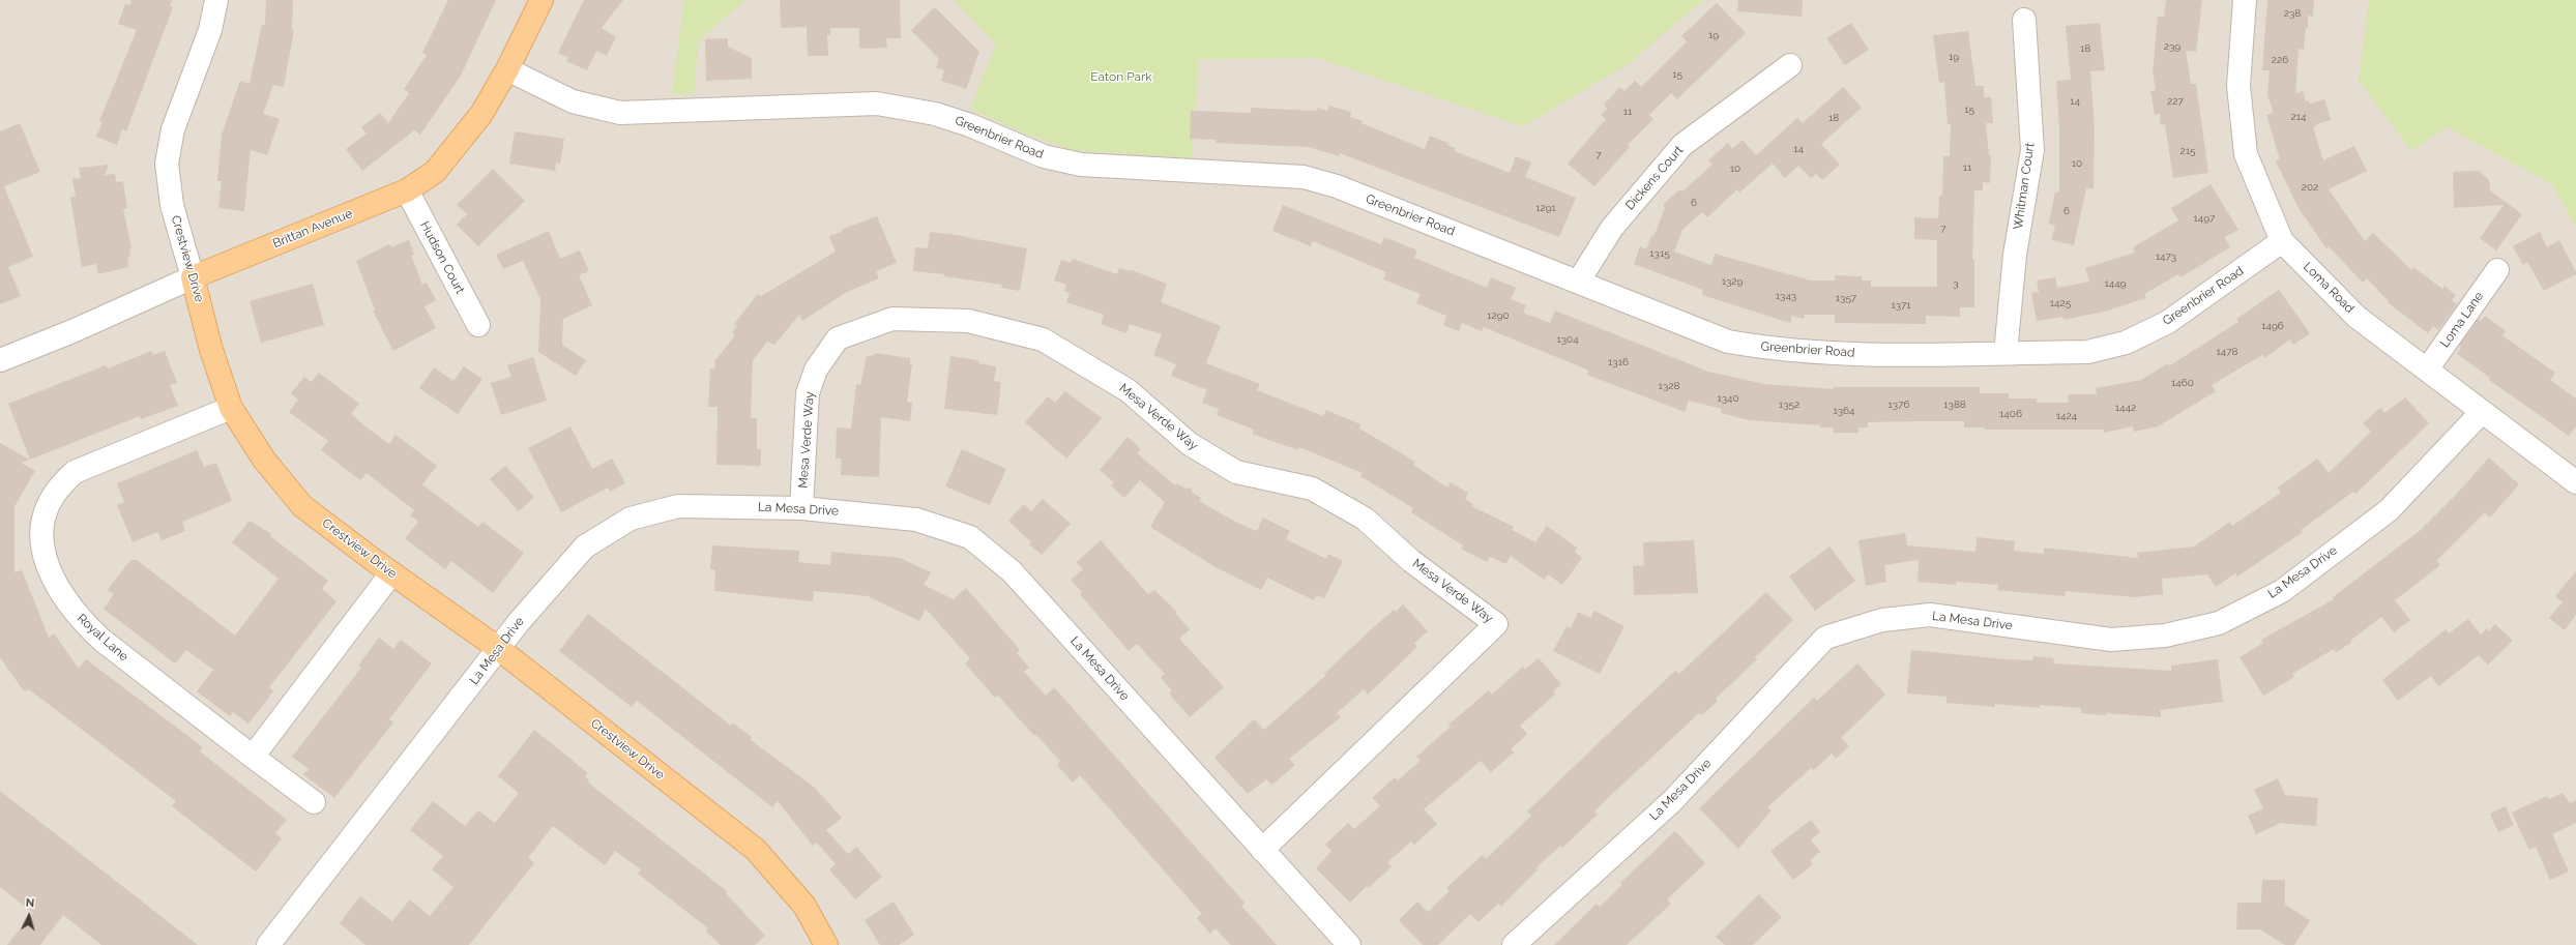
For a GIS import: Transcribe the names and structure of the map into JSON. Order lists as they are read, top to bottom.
{
  "streets": {
    "main road": ["Brittan Avenue", "Crestview Drive"],
    "street": [
      "Greenbrier Road",
      "Dickens Court",
      "Whitman Court",
      "Hudson Court",
      "Loma Road",
      "Loma Lane",
      "Mesa Verde Way",
      "La Mesa Drive",
      "Royal Lane"
    ]
  },
  "crossings": [
    ["Greenbrier Road", "Dickens Court"],
    ["Greenbrier Road", "Whitman Court"],
    ["Greenbrier Road", "Brittan Avenue"],
    ["Greenbrier Road", "Loma Road"],
    ["Brittan Avenue", "Hudson Court"],
    ["Brittan Avenue", "Crestview Drive"],
    ["Crestview Drive", "La Mesa Drive"],
    ["Crestview Drive", "Royal Lane"],
    ["Loma Road", "Loma Lane"],
    ["Loma Road", "La Mesa Drive"],
    ["Mesa Verde Way", "La Mesa Drive"]
  ],
  "parks": ["Eaton Park"],
  "house_numbers": [
    "238",
    "19",
    "239",
    "18",
    "19",
    "226",
    "15",
    "14",
    "227",
    "15",
    "11",
    "214",
    "18",
    "14",
    "215",
    "7",
    "10",
    "11",
    "10",
    "202",
    "6",
    "1291",
    "6",
    "1497",
    "7",
    "1315",
    "1473",
    "1329",
    "3",
    "1449",
    "1343",
    "1357",
    "1425",
    "1371",
    "1290",
    "1496",
    "1304",
    "1478",
    "1316",
    "1460",
    "1328",
    "1340",
    "1352",
    "1376",
    "1388",
    "1442",
    "1364",
    "1406",
    "1424"
  ],
  "north": "top"
}
